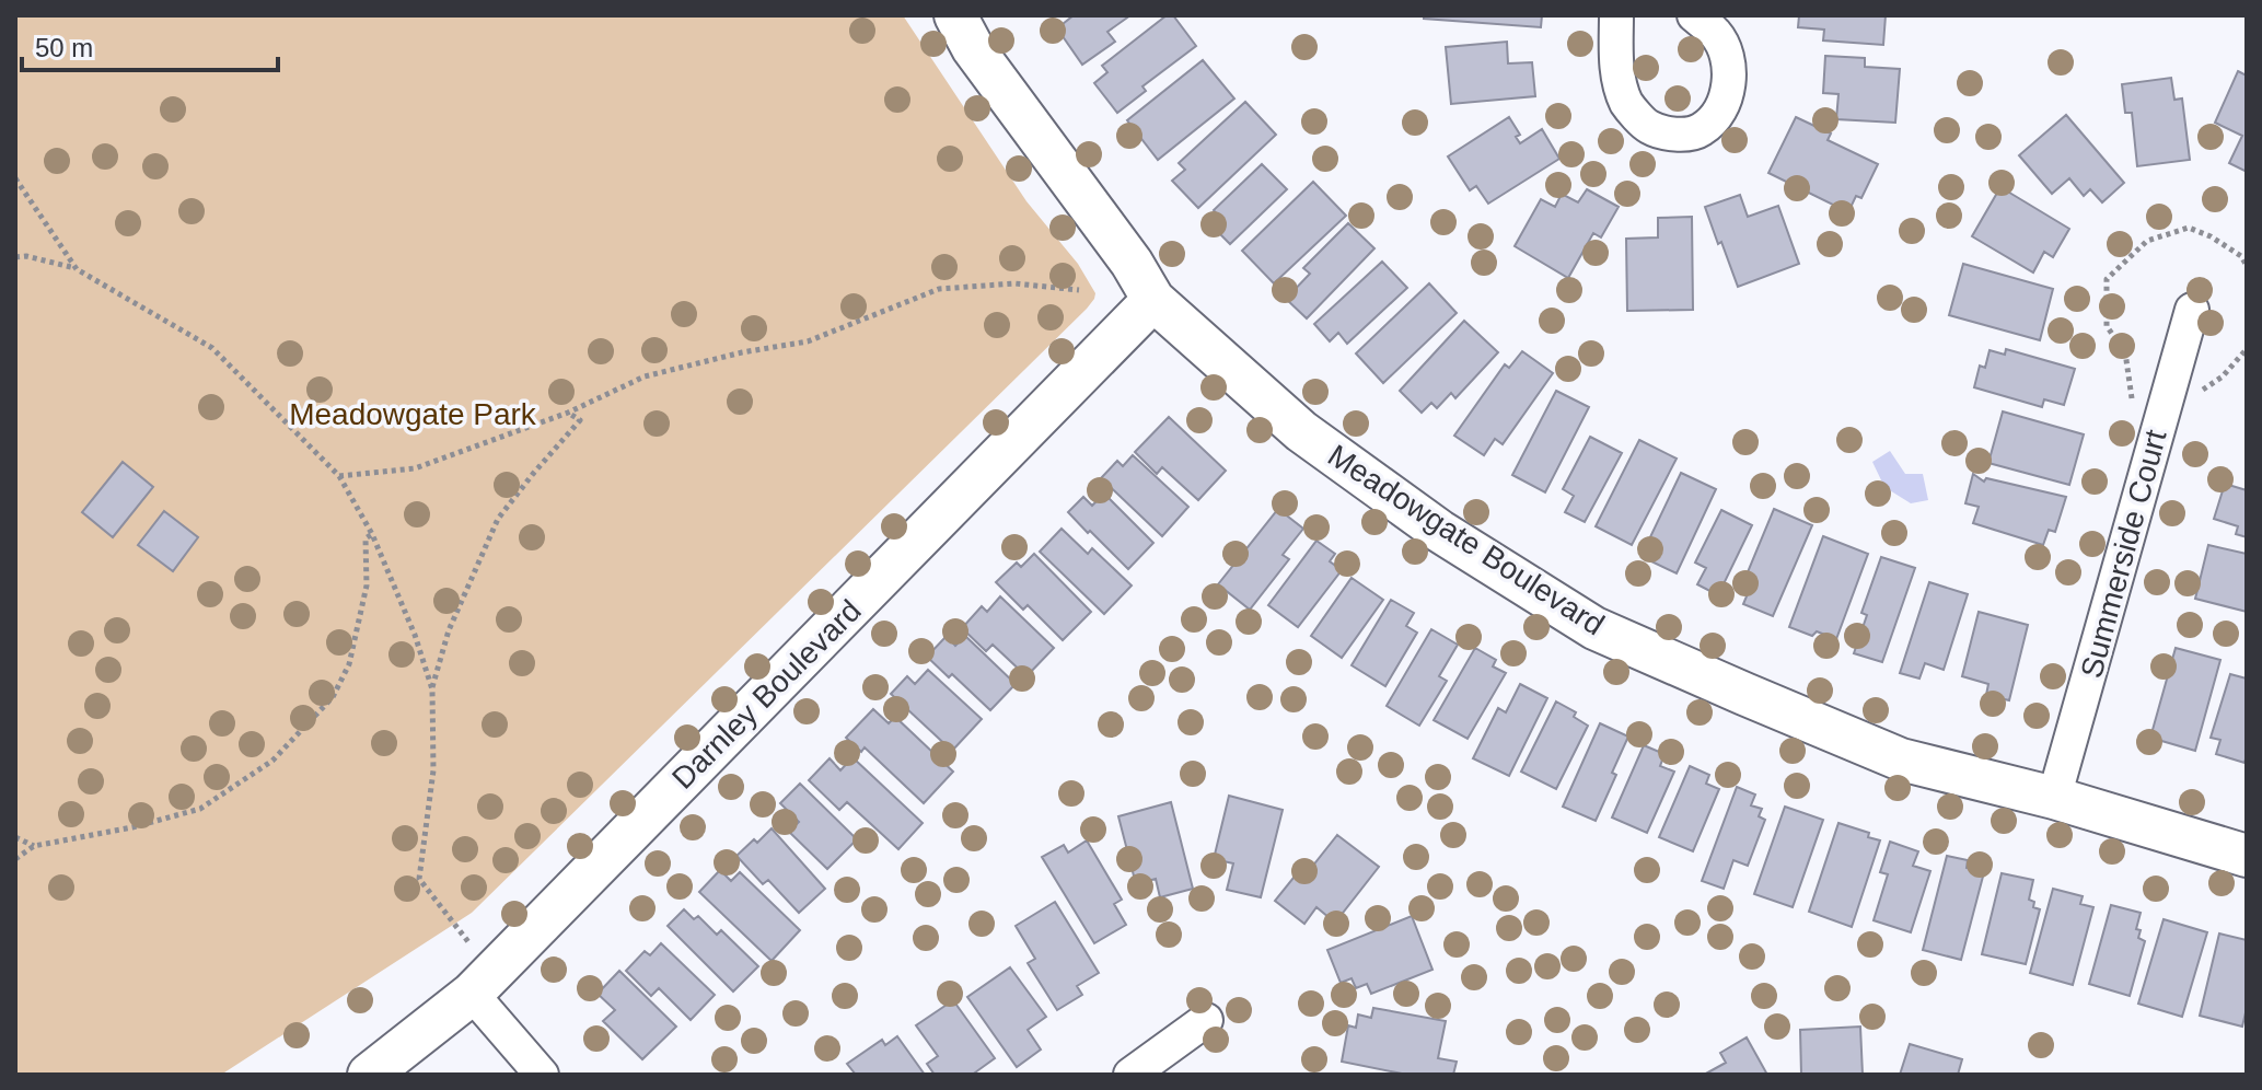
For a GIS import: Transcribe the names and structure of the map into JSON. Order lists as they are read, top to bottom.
{
  "streets": {
    "street": ["Meadowgate Boulevard", "Summerside Court", "Darnley Boulevard"]
  },
  "crossings": [
    ["Meadowgate Boulevard", "Summerside Court"],
    ["Meadowgate Boulevard", "Darnley Boulevard"]
  ],
  "parks": ["Meadowgate Park"],
  "scale_bar": "50 m"
}
